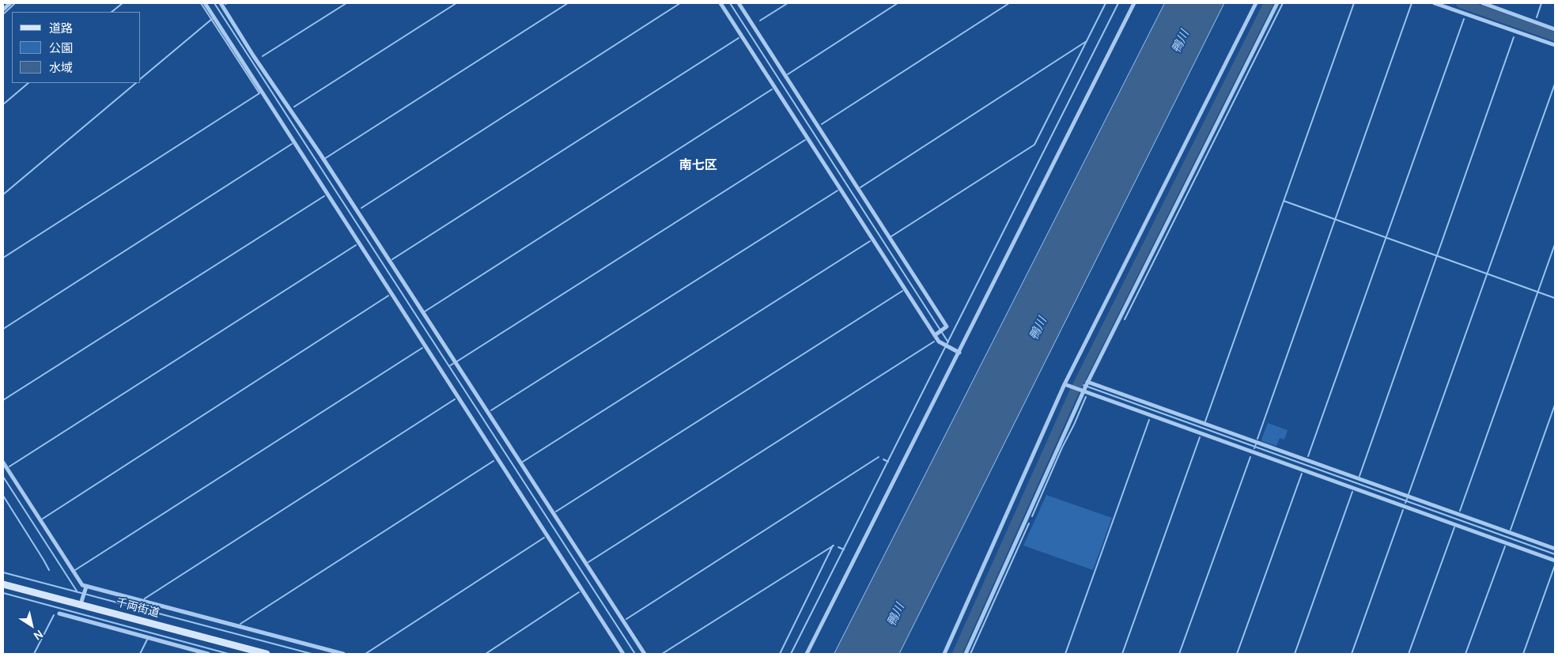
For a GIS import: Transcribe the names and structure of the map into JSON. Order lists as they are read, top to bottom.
{
  "streets": {
    "street": ["千両街道"]
  },
  "districts": ["南七区"],
  "water": ["鴨川"],
  "legend": ["道路", "公園", "水域"],
  "north": "bottom right"
}
